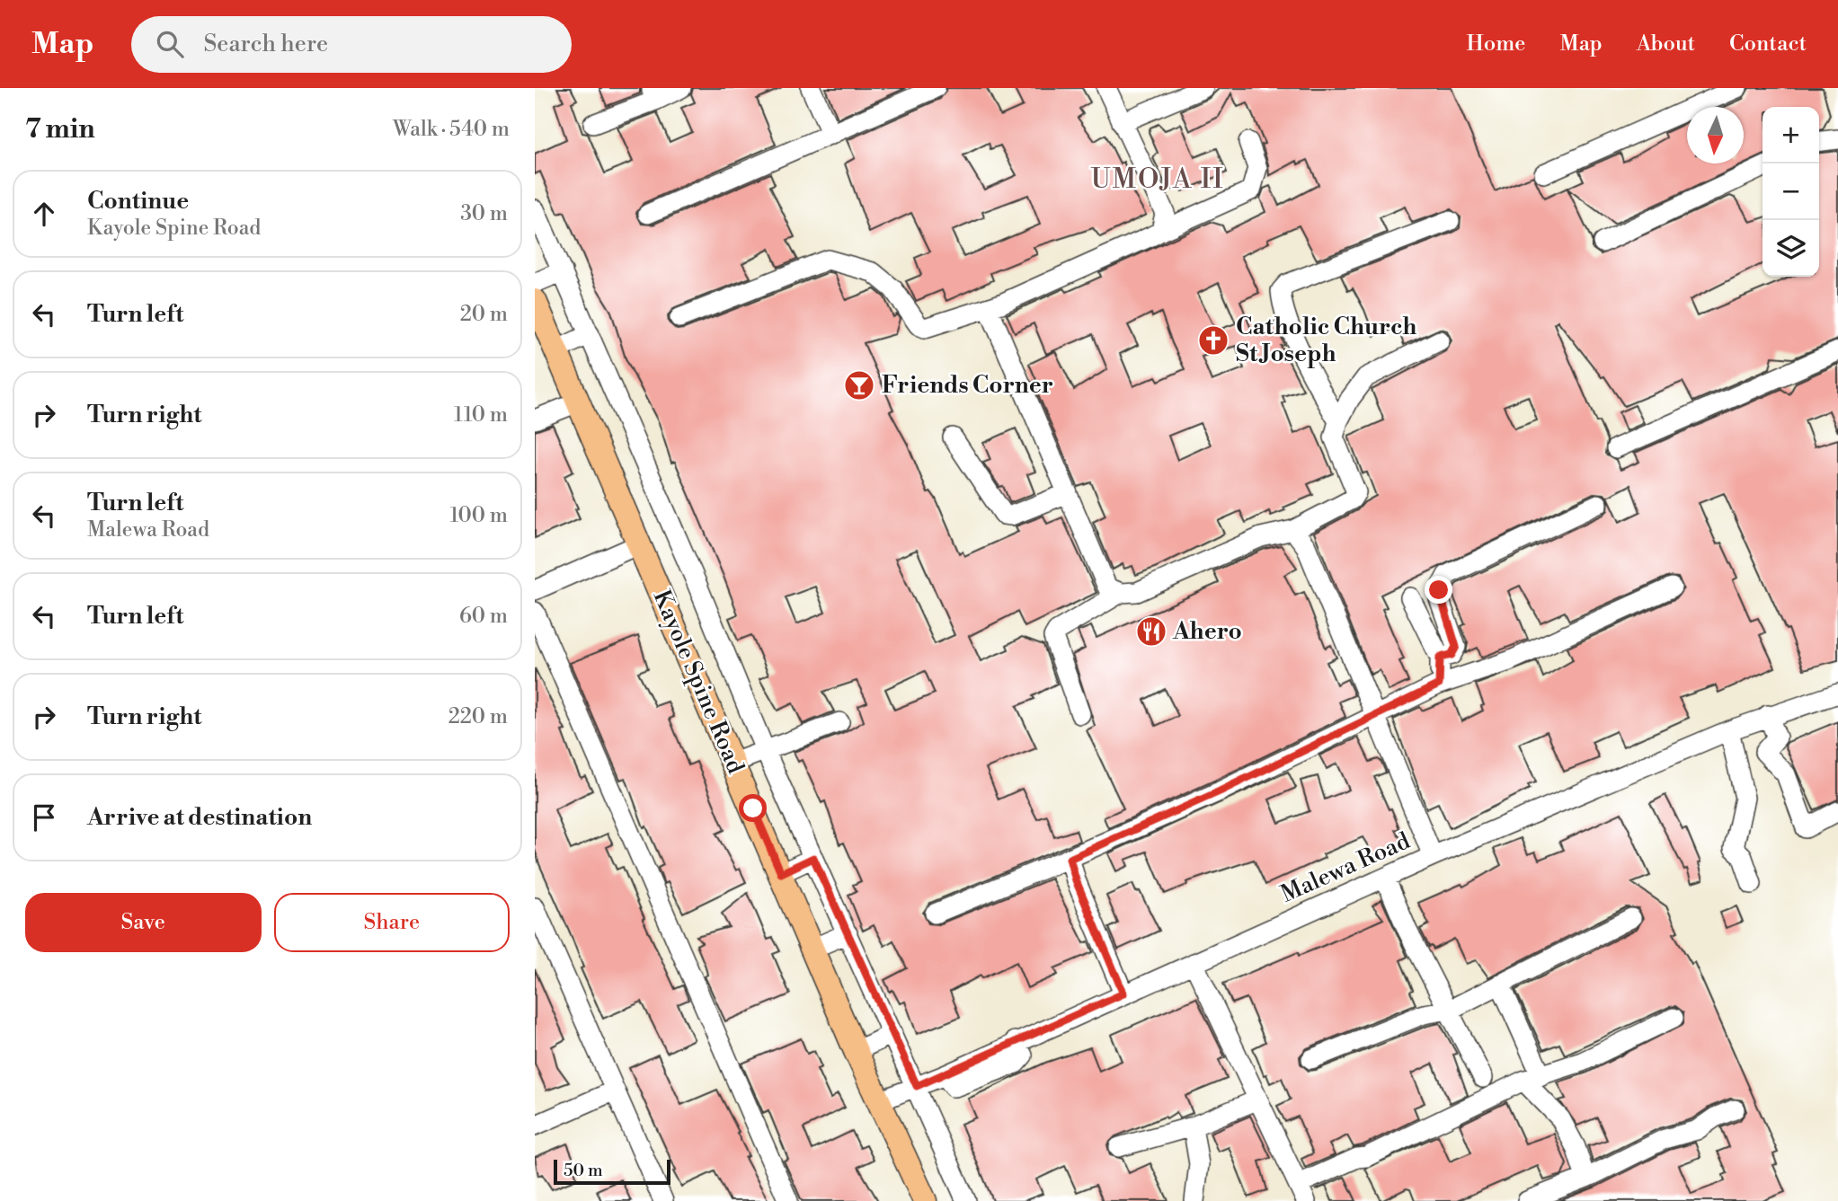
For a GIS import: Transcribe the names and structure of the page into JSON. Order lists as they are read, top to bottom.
{
  "streets": {
    "main road": ["Kayole Spine Road"],
    "street": ["Malewa Road"]
  },
  "crossings": [
    ["Kayole Spine Road", "Malewa Road"]
  ],
  "districts": ["UMOJA II"],
  "places": {
    "church": ["Catholic Church St Joseph"],
    "bar": ["Friends Corner"],
    "restaurant": ["Ahero"]
  },
  "scale_bar": "50 m",
  "north": "bottom",
  "page": {
    "header": "Map",
    "search": "Search here",
    "nav": [
      "Home",
      "Map",
      "About",
      "Contact"
    ],
    "heading": ["7 min", "Walk · 540 m"],
    "map_buttons": ["+", "−"],
    "list": [
      ["Continue", "Kayole Spine Road", "30 m"],
      ["Turn left", "20 m"],
      ["Turn right", "110 m"],
      ["Turn left", "Malewa Road", "100 m"],
      ["Turn left", "60 m"],
      ["Turn right", "220 m"],
      "Arrive at destination"
    ],
    "buttons": ["Save", "Share"],
    "scale": "50 m"
  }
}
